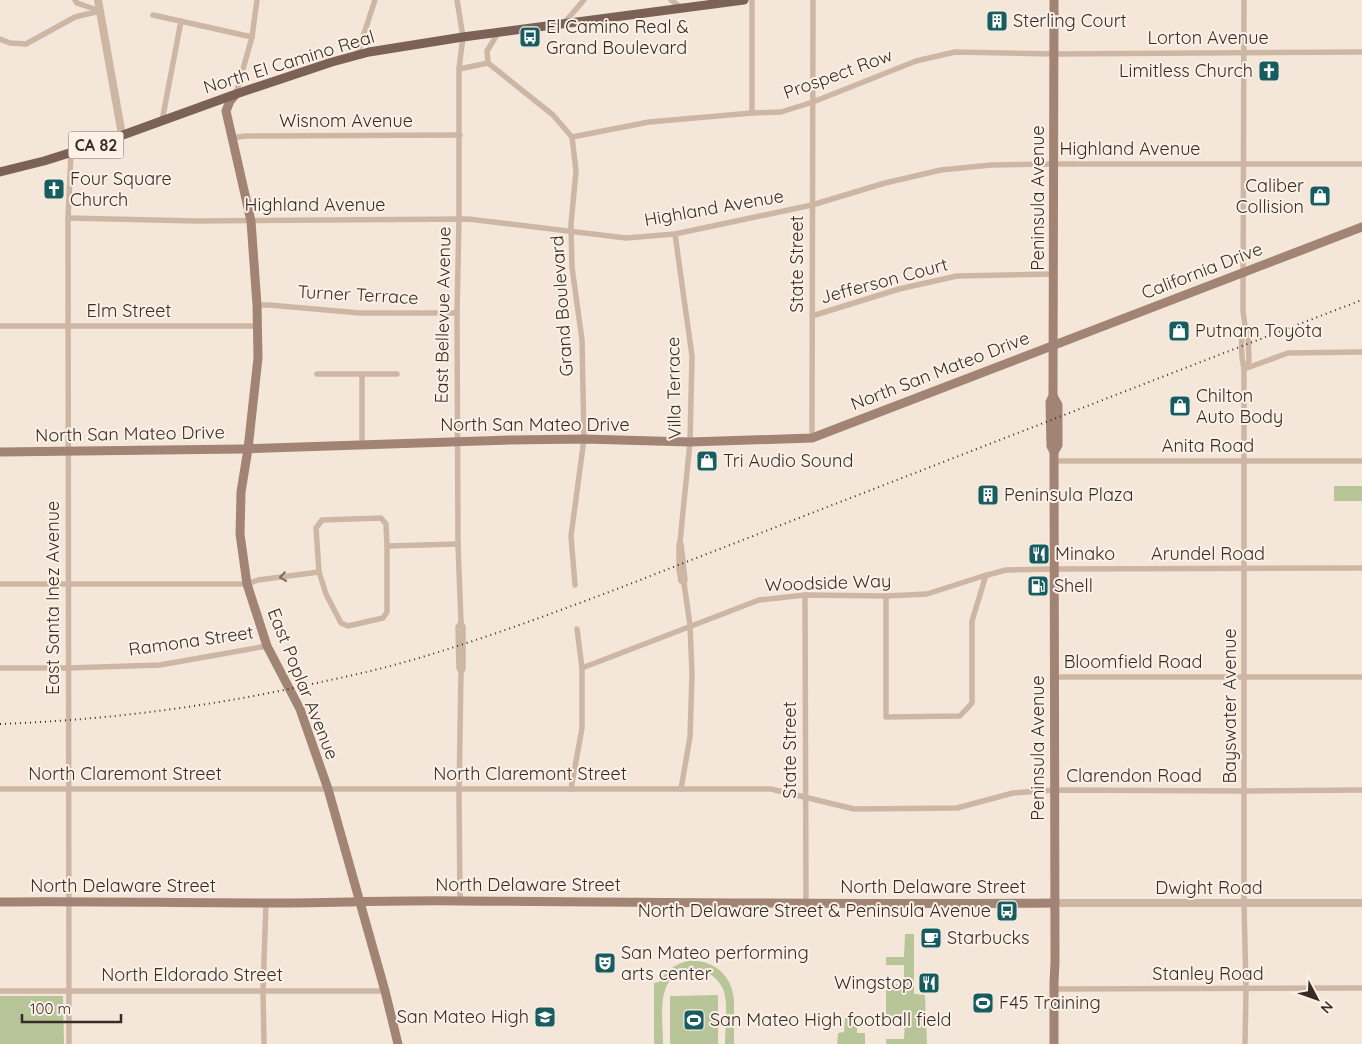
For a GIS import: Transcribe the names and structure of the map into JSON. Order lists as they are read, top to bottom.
{
  "streets": {
    "main road": [
      "North El Camino Real",
      "CA 82",
      "Peninsula Avenue",
      "California Drive",
      "North San Mateo Drive",
      "East Poplar Avenue",
      "North Delaware Street"
    ],
    "street": [
      "Lorton Avenue",
      "Prospect Row",
      "Wisnom Avenue",
      "Highland Avenue",
      "State Street",
      "Jefferson Court",
      "Turner Terrace",
      "Grand Boulevard",
      "Elm Street",
      "East Bellevue Avenue",
      "Villa Terrace",
      "Anita Road",
      "Arundel Road",
      "Woodside Way",
      "East Santa Inez Avenue",
      "Ramona Street",
      "Bloomfield Road",
      "Bayswater Avenue",
      "North Claremont Street",
      "Clarendon Road",
      "Dwight Road",
      "Stanley Road",
      "North Eldorado Street"
    ]
  },
  "crossings": [
    ["Lorton Avenue", "Prospect Row"],
    ["Lorton Avenue", "Peninsula Avenue"],
    ["Lorton Avenue", "Bayswater Avenue"],
    ["North El Camino Real", "East Bellevue Avenue"],
    ["North El Camino Real", "East Santa Inez Avenue"],
    ["North El Camino Real", "East Poplar Avenue"],
    ["Prospect Row", "Peninsula Avenue"],
    ["Prospect Row", "State Street"],
    ["Prospect Row", "Grand Boulevard"],
    ["Wisnom Avenue", "East Bellevue Avenue"],
    ["Wisnom Avenue", "East Poplar Avenue"],
    ["Highland Avenue", "Peninsula Avenue"],
    ["Highland Avenue", "State Street"],
    ["Highland Avenue", "Grand Boulevard"],
    ["Highland Avenue", "East Bellevue Avenue"],
    ["Highland Avenue", "Villa Terrace"],
    ["Highland Avenue", "East Santa Inez Avenue"],
    ["Highland Avenue", "East Poplar Avenue"],
    ["Highland Avenue", "Bayswater Avenue"],
    ["Peninsula Avenue", "California Drive"],
    ["Peninsula Avenue", "Jefferson Court"],
    ["Peninsula Avenue", "North San Mateo Drive"],
    ["Peninsula Avenue", "Anita Road"],
    ["Peninsula Avenue", "Arundel Road"],
    ["Peninsula Avenue", "Woodside Way"],
    ["Peninsula Avenue", "Bloomfield Road"],
    ["Peninsula Avenue", "North Claremont Street"],
    ["Peninsula Avenue", "Clarendon Road"],
    ["Peninsula Avenue", "North Delaware Street"],
    ["Peninsula Avenue", "Dwight Road"],
    ["Peninsula Avenue", "Stanley Road"],
    ["State Street", "Jefferson Court"],
    ["State Street", "North San Mateo Drive"],
    ["State Street", "Woodside Way"],
    ["State Street", "North Claremont Street"],
    ["State Street", "North Delaware Street"],
    ["California Drive", "North San Mateo Drive"],
    ["California Drive", "Bayswater Avenue"],
    ["Turner Terrace", "East Bellevue Avenue"],
    ["Turner Terrace", "East Poplar Avenue"],
    ["Grand Boulevard", "North San Mateo Drive"],
    ["Elm Street", "East Santa Inez Avenue"],
    ["Elm Street", "East Poplar Avenue"],
    ["East Bellevue Avenue", "North San Mateo Drive"],
    ["East Bellevue Avenue", "North Claremont Street"],
    ["East Bellevue Avenue", "North Delaware Street"],
    ["North San Mateo Drive", "Villa Terrace"],
    ["North San Mateo Drive", "East Santa Inez Avenue"],
    ["North San Mateo Drive", "East Poplar Avenue"],
    ["Villa Terrace", "Woodside Way"],
    ["Villa Terrace", "North Claremont Street"],
    ["Anita Road", "Bayswater Avenue"],
    ["Arundel Road", "Woodside Way"],
    ["Arundel Road", "Bayswater Avenue"],
    ["East Santa Inez Avenue", "Ramona Street"],
    ["East Santa Inez Avenue", "North Claremont Street"],
    ["East Santa Inez Avenue", "North Delaware Street"],
    ["East Santa Inez Avenue", "North Eldorado Street"],
    ["Ramona Street", "East Poplar Avenue"],
    ["Bloomfield Road", "Bayswater Avenue"],
    ["East Poplar Avenue", "North Claremont Street"],
    ["East Poplar Avenue", "North Delaware Street"],
    ["East Poplar Avenue", "North Eldorado Street"],
    ["Bayswater Avenue", "Clarendon Road"],
    ["Bayswater Avenue", "Dwight Road"],
    ["Bayswater Avenue", "Stanley Road"],
    ["North Claremont Street", "Clarendon Road"],
    ["North Delaware Street", "Dwight Road"]
  ],
  "places": {
    "building": ["Sterling Court", "Peninsula Plaza"],
    "bus stop": ["El Camino Real & Grand Boulevard", "North Delaware Street & Peninsula Avenue"],
    "church": ["Limitless Church", "Four Square Church"],
    "shop": [
      "Caliber Collision",
      "Putnam Toyota",
      "Chilton Auto Body",
      "Tri Audio Sound"
    ],
    "restaurant": ["Minako", "Wingstop"],
    "fuel station": ["Shell"],
    "cafe": ["Starbucks"],
    "theatre": ["San Mateo performing arts center"],
    "sports": ["F45 Training", "San Mateo High football field"],
    "school or university": ["San Mateo High"]
  },
  "scale_bar": "100 m",
  "north": "bottom right"
}
